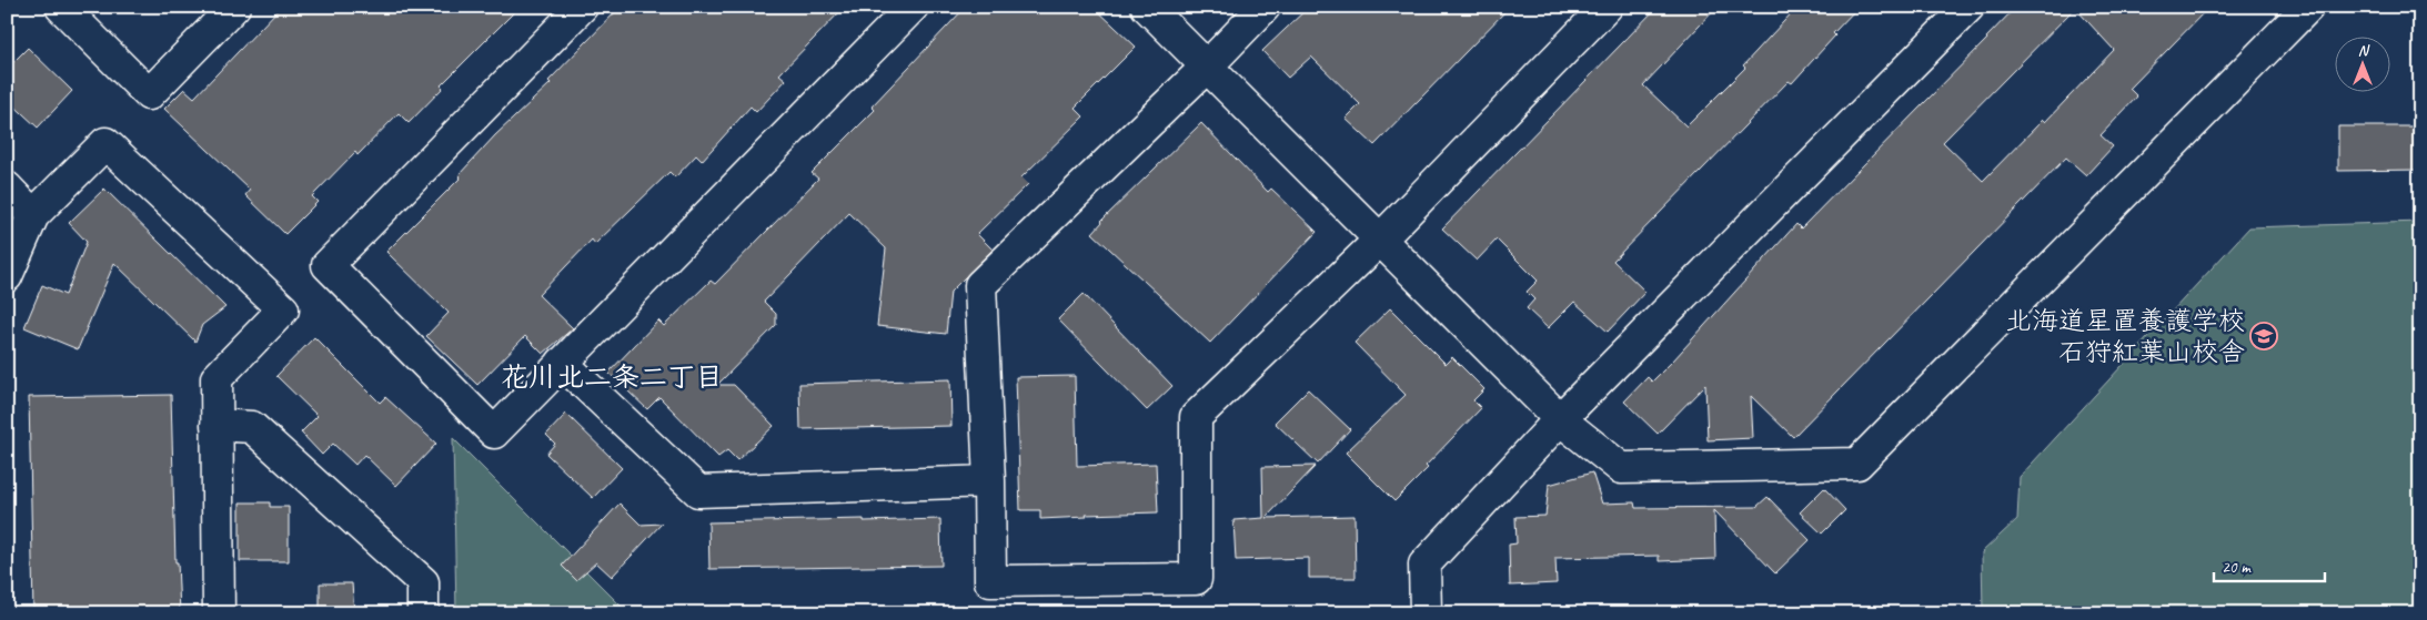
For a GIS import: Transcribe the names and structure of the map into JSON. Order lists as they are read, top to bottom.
{
  "districts": ["花川北二条二丁目"],
  "places": {
    "school or university": ["北海道星置養護学校 石狩紅葉山校舎"]
  },
  "scale_bar": "20 m",
  "north": "top"
}
